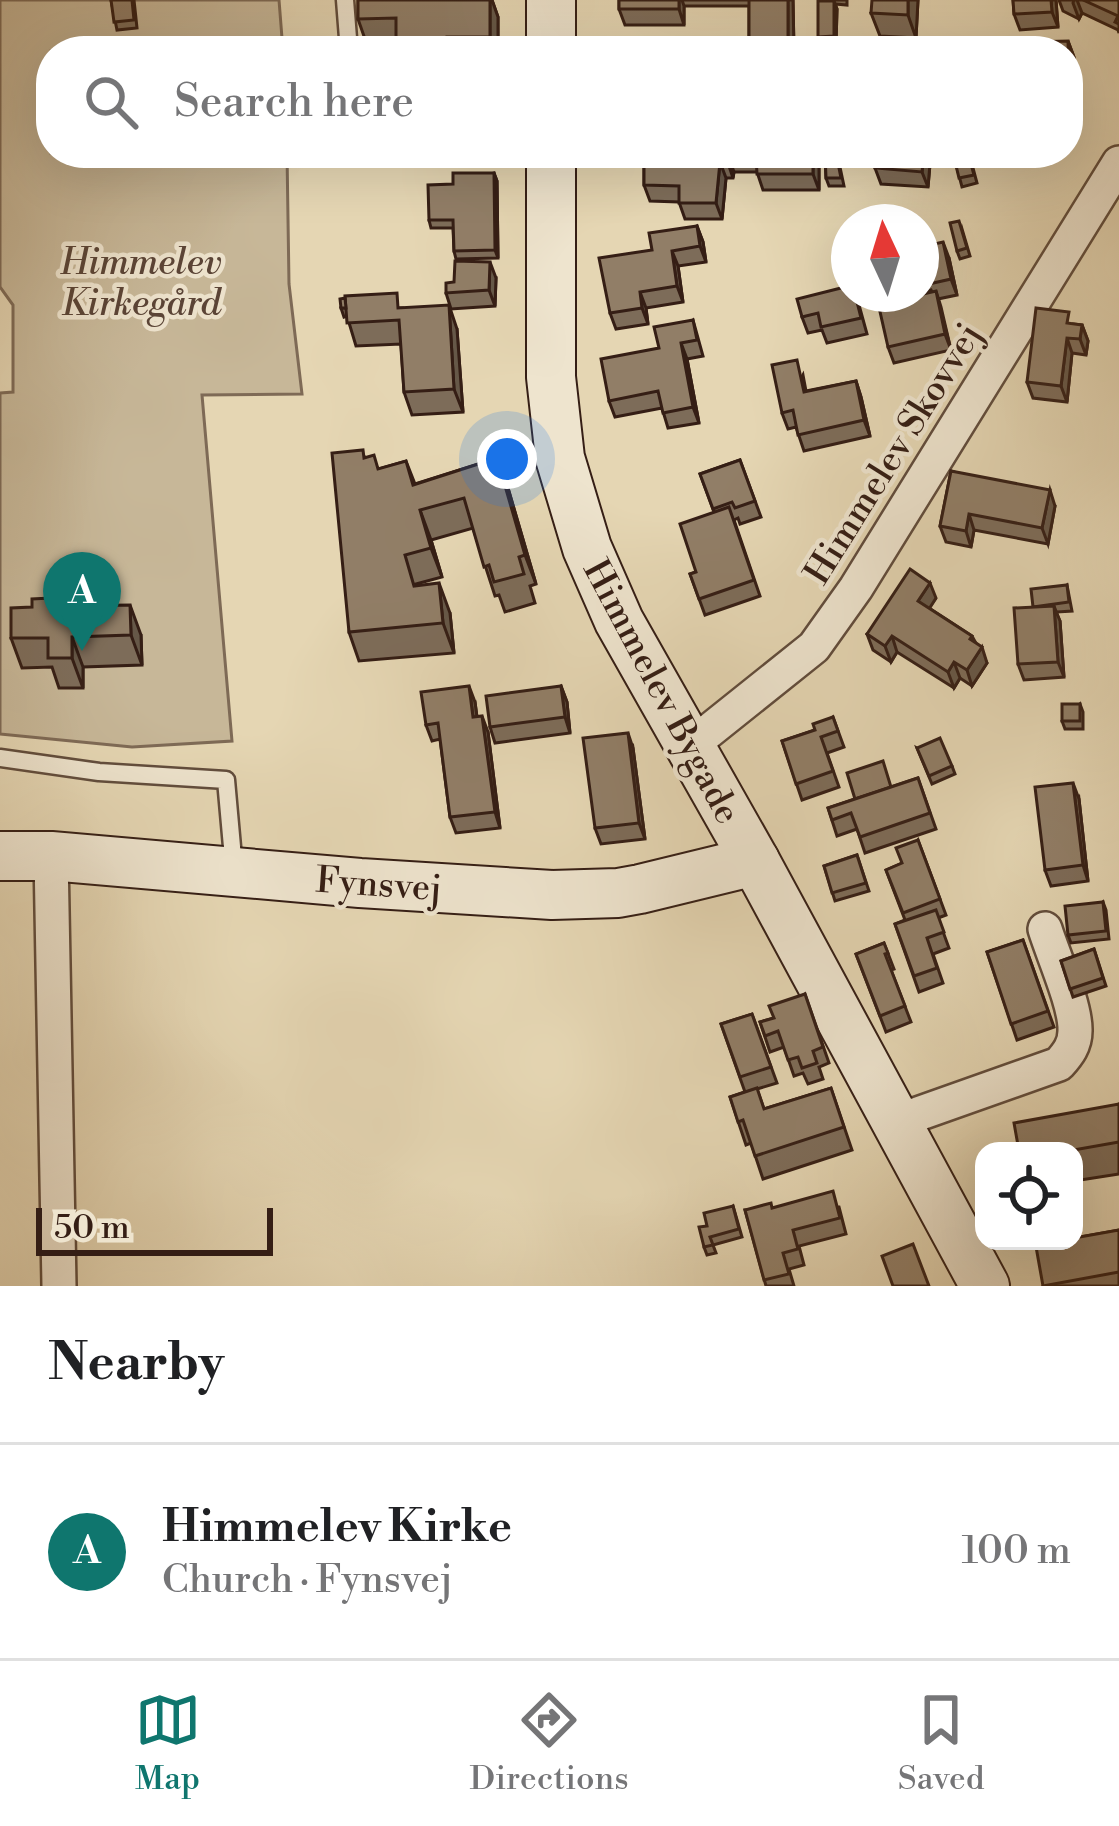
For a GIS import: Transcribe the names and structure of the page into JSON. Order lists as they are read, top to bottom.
{
  "streets": {
    "street": ["Himmelev Skovvej", "Himmelev Bygade", "Fynsvej"]
  },
  "crossings": [
    ["Himmelev Skovvej", "Himmelev Bygade"],
    ["Himmelev Bygade", "Fynsvej"]
  ],
  "parks": ["Himmelev Kirkegård"],
  "scale_bar": "50 m",
  "north": "top",
  "page": {
    "search": "Search here",
    "pins": "A",
    "scale": "50 m",
    "heading": "Nearby",
    "list": [
      {
        "mark": "A",
        "name": "Himmelev Kirke",
        "note": "Church · Fynsvej",
        "value": "100 m"
      }
    ],
    "nav": ["Map", "Directions", "Saved"]
  }
}
